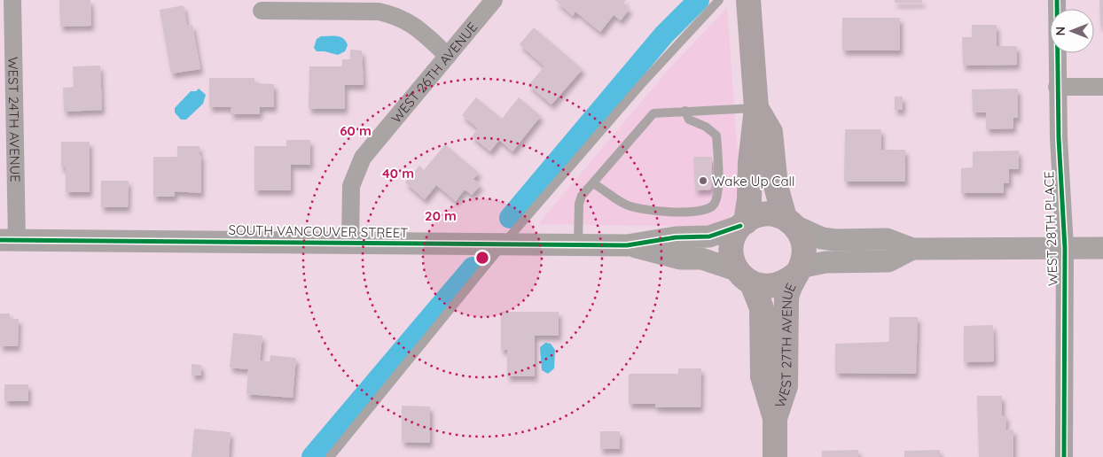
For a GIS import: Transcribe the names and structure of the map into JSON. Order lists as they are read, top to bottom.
{
  "streets": {
    "main road": ["WEST 27TH AVENUE"],
    "street": [
      "WEST 26TH AVENUE",
      "WEST 24TH AVENUE",
      "WEST 28TH PLACE",
      "SOUTH VANCOUVER STREET"
    ]
  },
  "crossings": [
    ["WEST 26TH AVENUE", "SOUTH VANCOUVER STREET"],
    ["WEST 24TH AVENUE", "SOUTH VANCOUVER STREET"],
    ["SOUTH VANCOUVER STREET", "WEST 27TH AVENUE"]
  ],
  "places": ["Wake Up Call"],
  "north": "left",
  "rings": ["60 m", "40 m", "20 m"]
}
